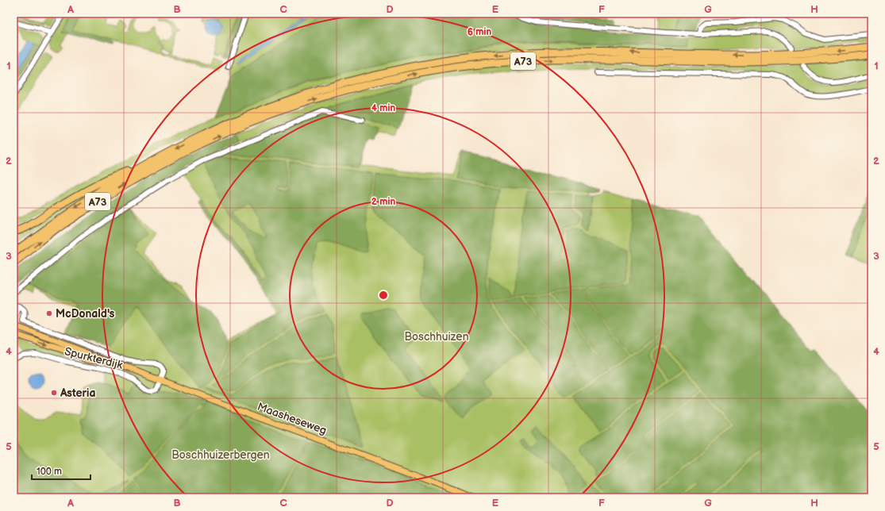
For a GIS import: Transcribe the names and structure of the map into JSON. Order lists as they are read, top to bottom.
{
  "streets": {
    "highway": ["A73"],
    "main road": ["Maasheseweg"],
    "street": ["Spurkterdijk"]
  },
  "crossings": [
    ["Spurkterdijk", "Maasheseweg"]
  ],
  "parks": ["Boschhuizen", "Boschhuizerbergen"],
  "places": ["McDonald's", "Asteria"],
  "scale_bar": "100 m",
  "grid": {
    "columns": [
      "A",
      "B",
      "C",
      "D",
      "E",
      "F",
      "G",
      "H"
    ],
    "rows": [
      "1",
      "2",
      "3",
      "4",
      "5"
    ]
  },
  "rings": ["6 min", "4 min", "2 min"]
}
